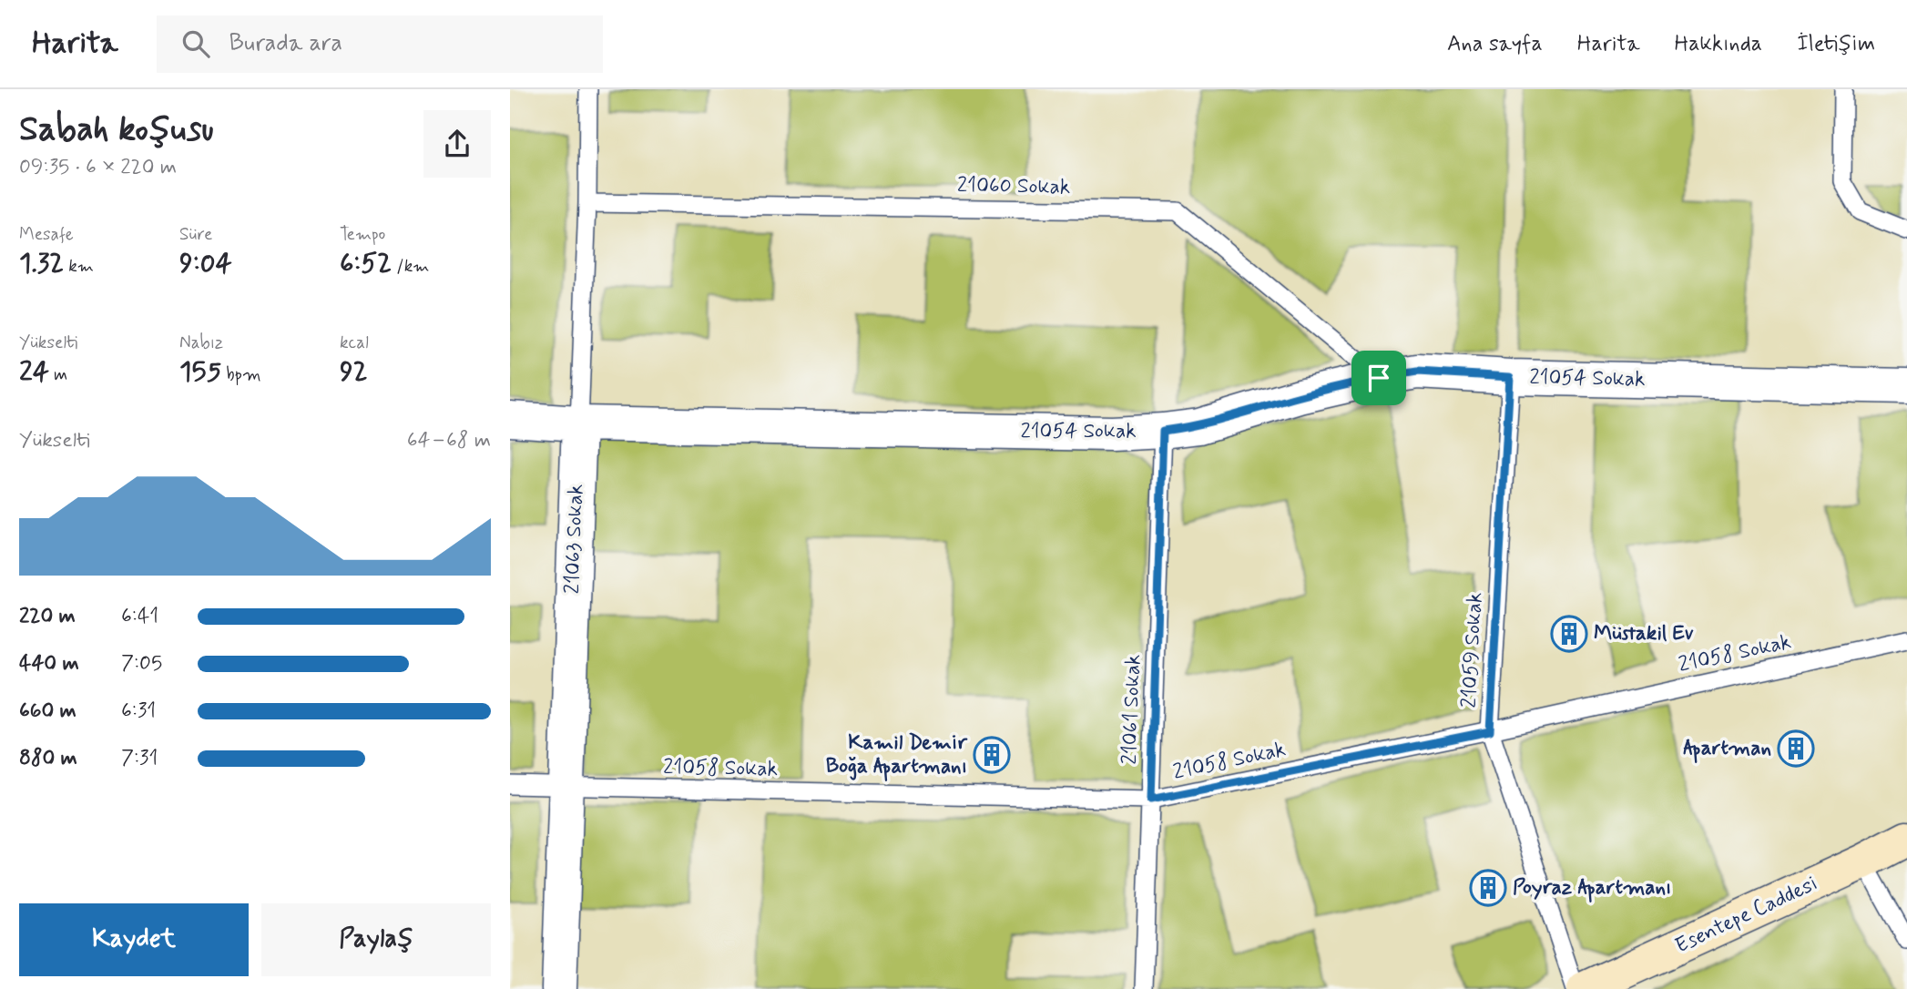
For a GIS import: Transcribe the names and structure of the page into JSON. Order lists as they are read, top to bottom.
{
  "streets": {
    "main road": ["Esentepe Caddesi"],
    "street": ["21054 Sokak", "21063 Sokak"],
    "lane": [
      "21060 Sokak",
      "21059 Sokak",
      "21058 Sokak",
      "21061 Sokak"
    ]
  },
  "crossings": [
    ["21060 Sokak", "21054 Sokak"],
    ["21060 Sokak", "21063 Sokak"],
    ["21054 Sokak", "21063 Sokak"],
    ["21054 Sokak", "21059 Sokak"],
    ["21054 Sokak", "21061 Sokak"],
    ["21063 Sokak", "21058 Sokak"],
    ["21059 Sokak", "21058 Sokak"],
    ["21058 Sokak", "21061 Sokak"]
  ],
  "places": {
    "building": [
      "Müstakil Ev",
      "Apartman",
      "Kamil Demir Boğa Apartmanı",
      "Poyraz Apartmanı"
    ]
  },
  "page": {
    "header": "Harita",
    "search": "Burada ara",
    "nav": [
      "Ana sayfa",
      "Harita",
      "Hakkında",
      "İletişim"
    ],
    "heading": ["Sabah koşusu", "09:35 · 6 × 220 m"],
    "stats": [
      ["Mesafe", "1.32 km"],
      ["Süre", "9:04"],
      ["Tempo", "6:52 /km"],
      ["Yükselti", "24 m"],
      ["Nabız", "155 bpm"],
      ["kcal", "92"]
    ],
    "chart": ["Yükselti", "64–68 m"],
    "list": [
      {
        "name": "220 m",
        "note": "6:41"
      },
      {
        "name": "440 m",
        "note": "7:05"
      },
      {
        "name": "660 m",
        "note": "6:31"
      },
      {
        "name": "880 m",
        "note": "7:31"
      }
    ],
    "buttons": ["Kaydet", "Paylaş"]
  }
}
